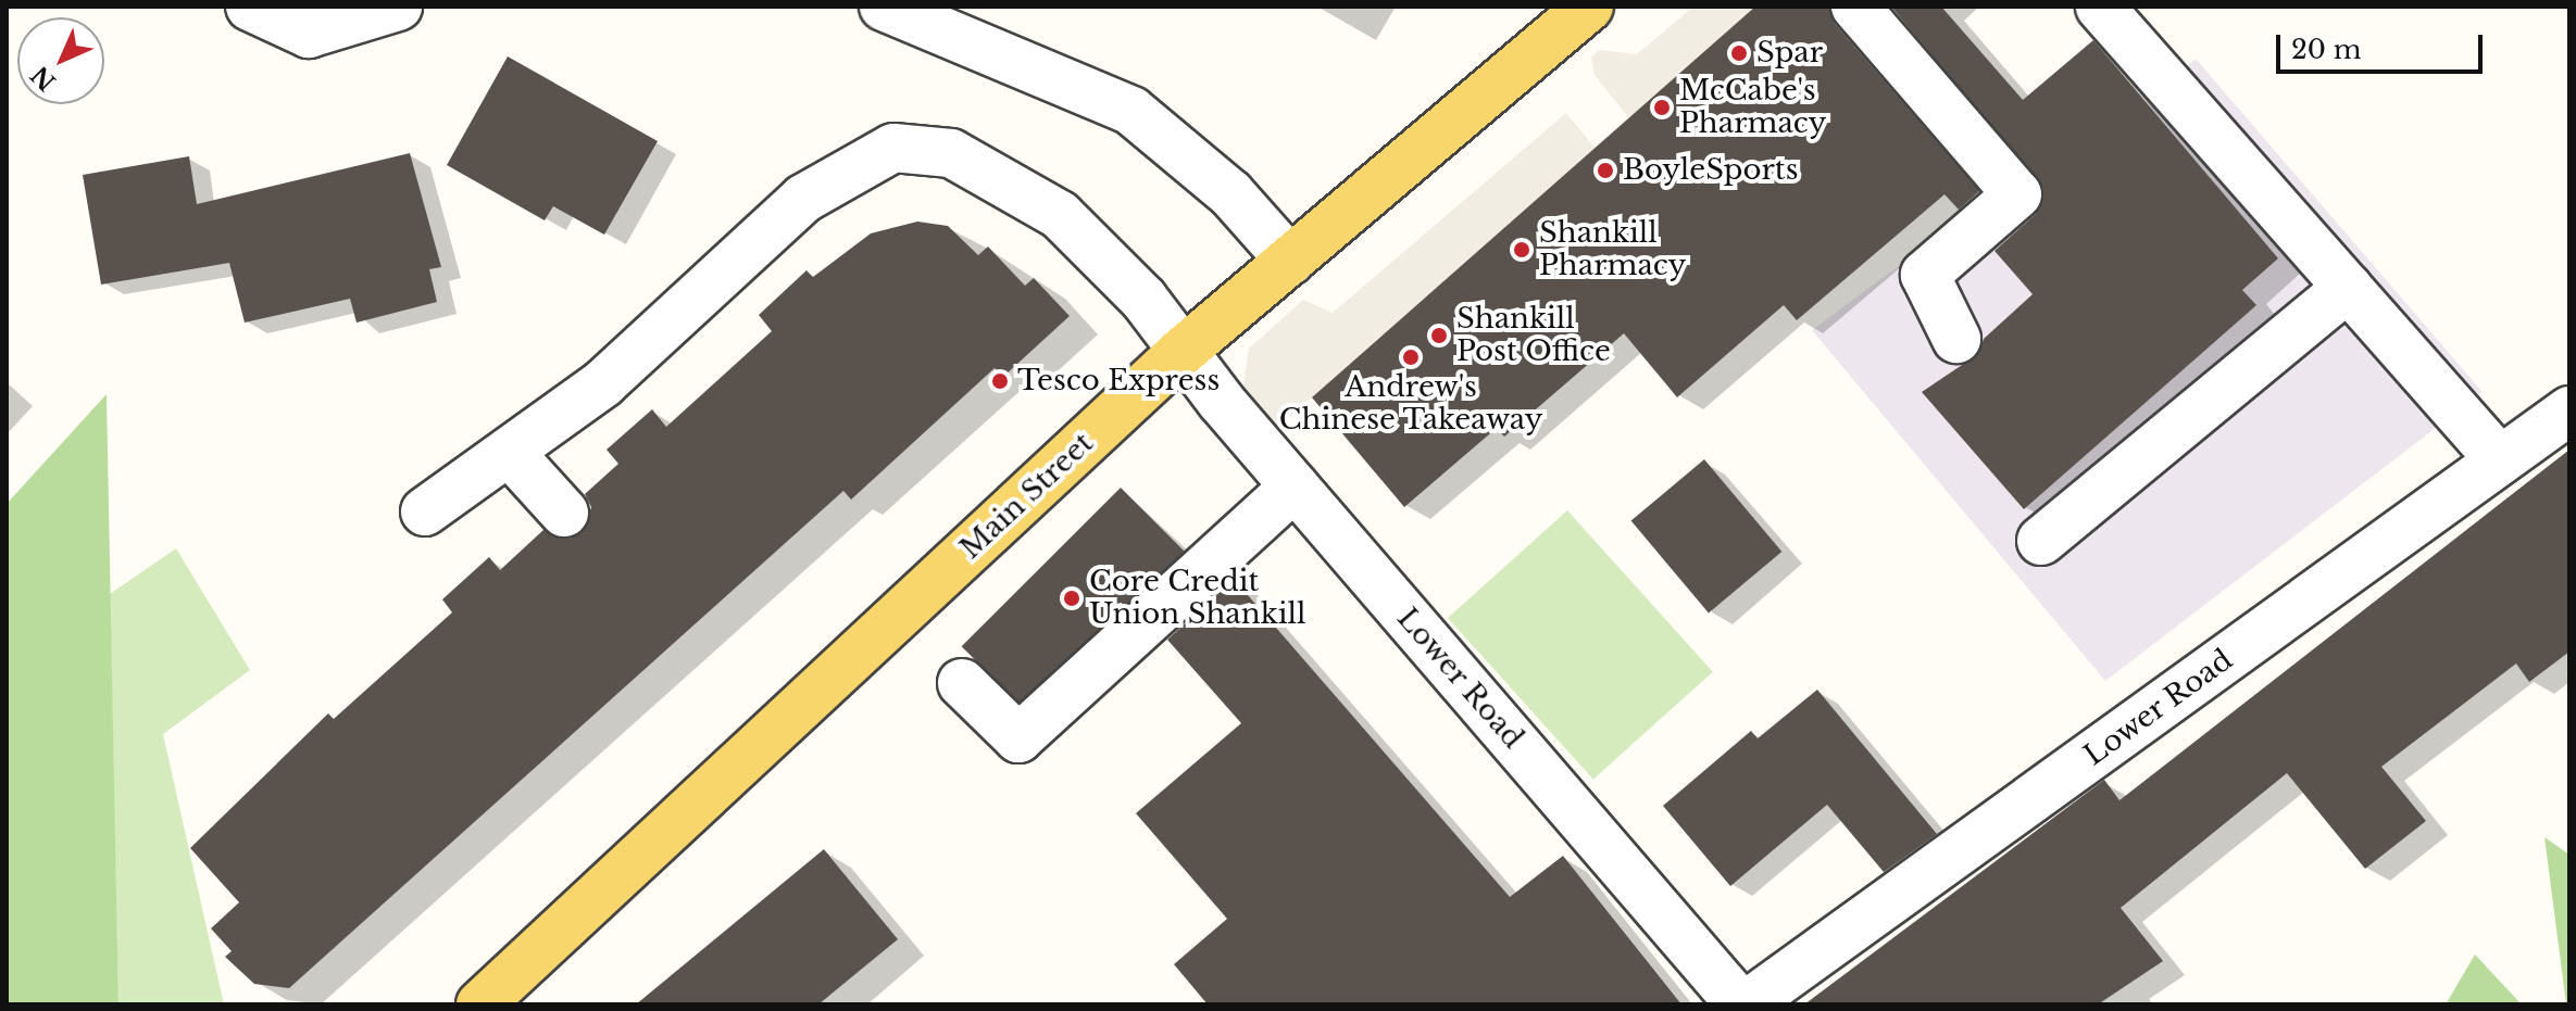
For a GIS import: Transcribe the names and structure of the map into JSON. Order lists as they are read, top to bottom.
{
  "streets": {
    "main road": ["Main Street"],
    "street": ["Lower Road"]
  },
  "crossings": [
    ["Main Street", "Lower Road"]
  ],
  "places": [
    "Spar",
    "McCabe's Pharmacy",
    "BoyleSports",
    "Shankill Pharmacy",
    "Shankill Post Office",
    "Andrew's Chinese Takeaway",
    "Tesco Express",
    "Core Credit Union Shankill"
  ],
  "scale_bar": "20 m",
  "north": "bottom left"
}
